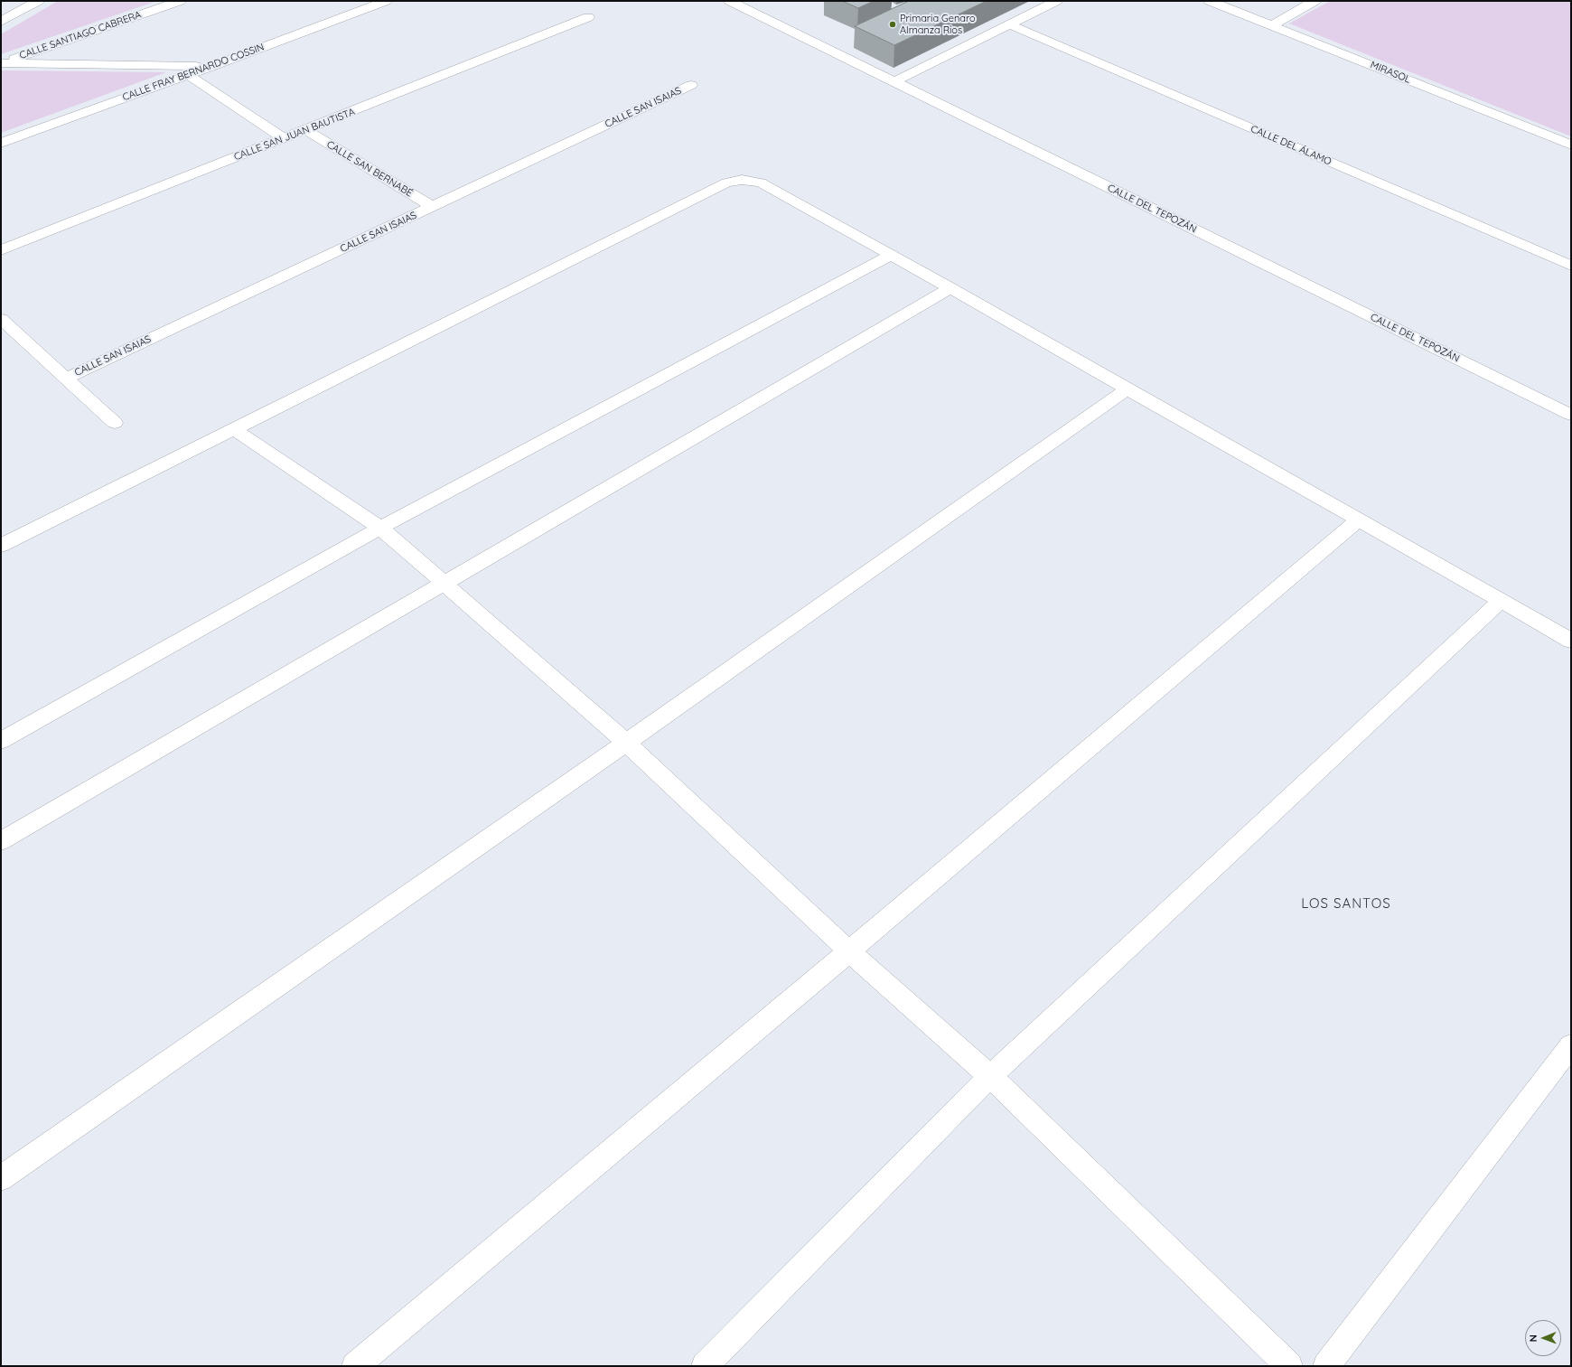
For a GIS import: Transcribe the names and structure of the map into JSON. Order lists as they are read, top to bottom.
{
  "streets": {
    "street": [
      "CALLE SANTIAGO CABRERA",
      "CALLE FRAY BERNARDO COSSIN",
      "MIRASOL",
      "CALLE SAN ISAIAS",
      "CALLE SAN JUAN BAUTISTA",
      "CALLE DEL ÁLAMO",
      "CALLE SAN BERNABÉ",
      "CALLE DEL TEPOZÁN"
    ]
  },
  "crossings": [
    ["CALLE SAN ISAIAS", "CALLE SAN BERNABÉ"],
    ["CALLE SAN JUAN BAUTISTA", "CALLE SAN BERNABÉ"]
  ],
  "districts": ["LOS SANTOS"],
  "places": ["Primaria Genaro Almanza Rios"],
  "north": "left"
}
